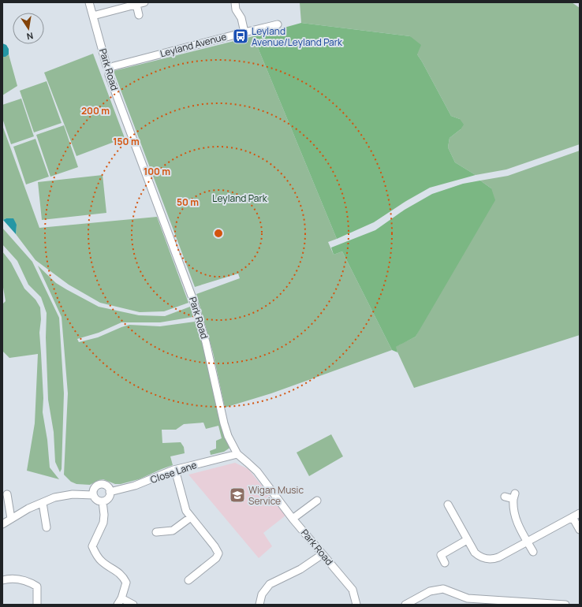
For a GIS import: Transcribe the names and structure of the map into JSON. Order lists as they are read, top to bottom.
{
  "streets": {
    "street": ["Leyland Avenue", "Park Road", "Close Lane"]
  },
  "crossings": [
    ["Leyland Avenue", "Park Road"],
    ["Park Road", "Close Lane"]
  ],
  "parks": ["Leyland Park"],
  "places": {
    "bus stop": ["Leyland Avenue/Leyland Park"],
    "school or university": ["Wigan Music Service"]
  },
  "north": "bottom",
  "rings": [
    "200 m",
    "150 m",
    "100 m",
    "50 m"
  ]
}
